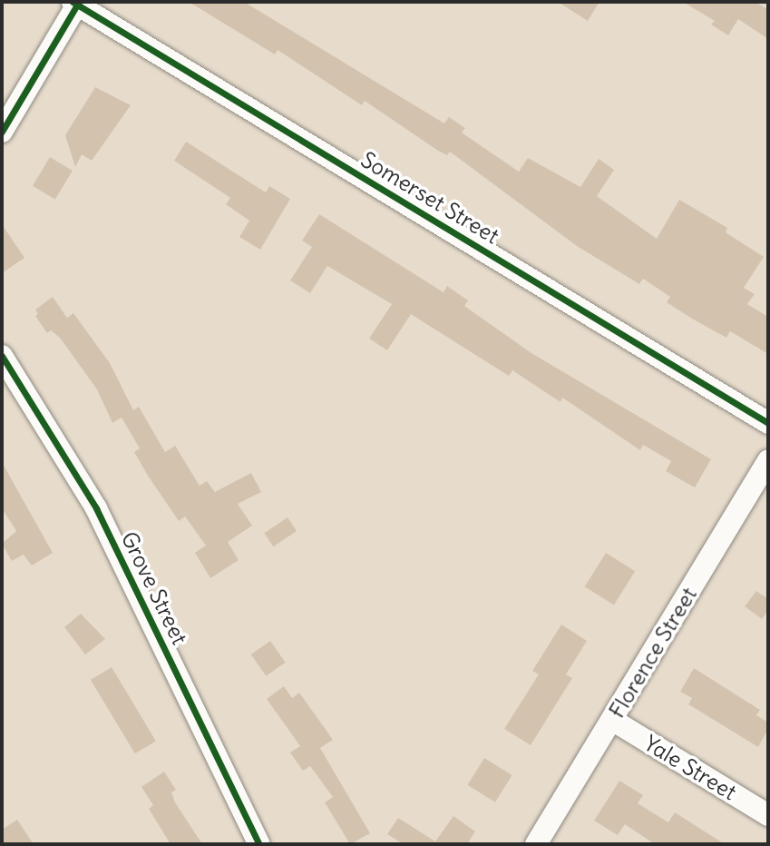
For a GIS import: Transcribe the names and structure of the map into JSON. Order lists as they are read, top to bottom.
{
  "streets": {
    "street": [
      "Somerset Street",
      "Grove Street",
      "Florence Street",
      "Yale Street"
    ]
  },
  "crossings": [
    ["Florence Street", "Yale Street"]
  ]
}
